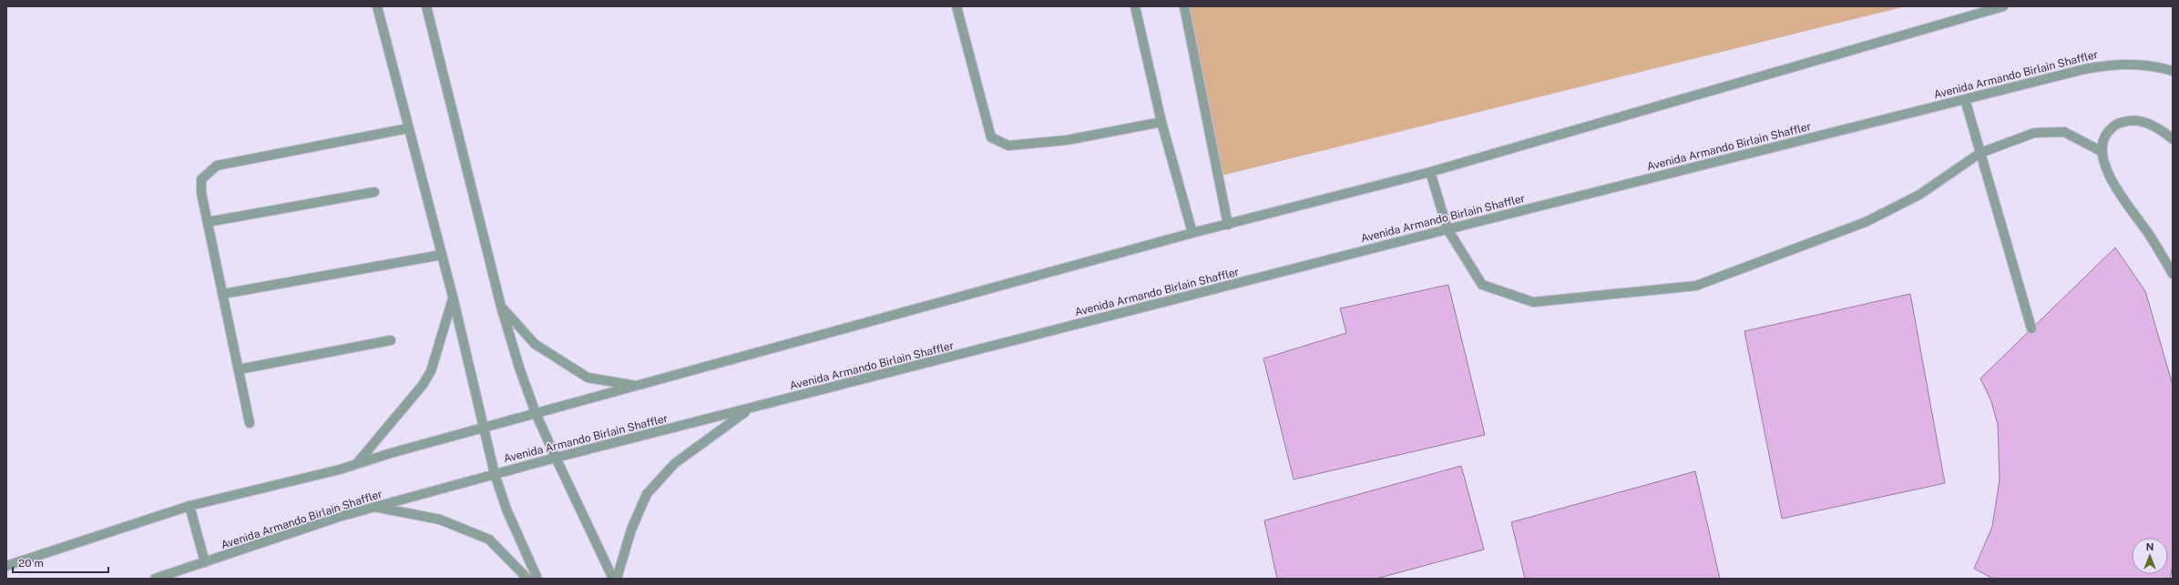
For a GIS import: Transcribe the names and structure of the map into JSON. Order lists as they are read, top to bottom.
{
  "streets": {
    "street": ["Avenida Armando Birlain Shaffler"]
  },
  "scale_bar": "20 m",
  "north": "top"
}
